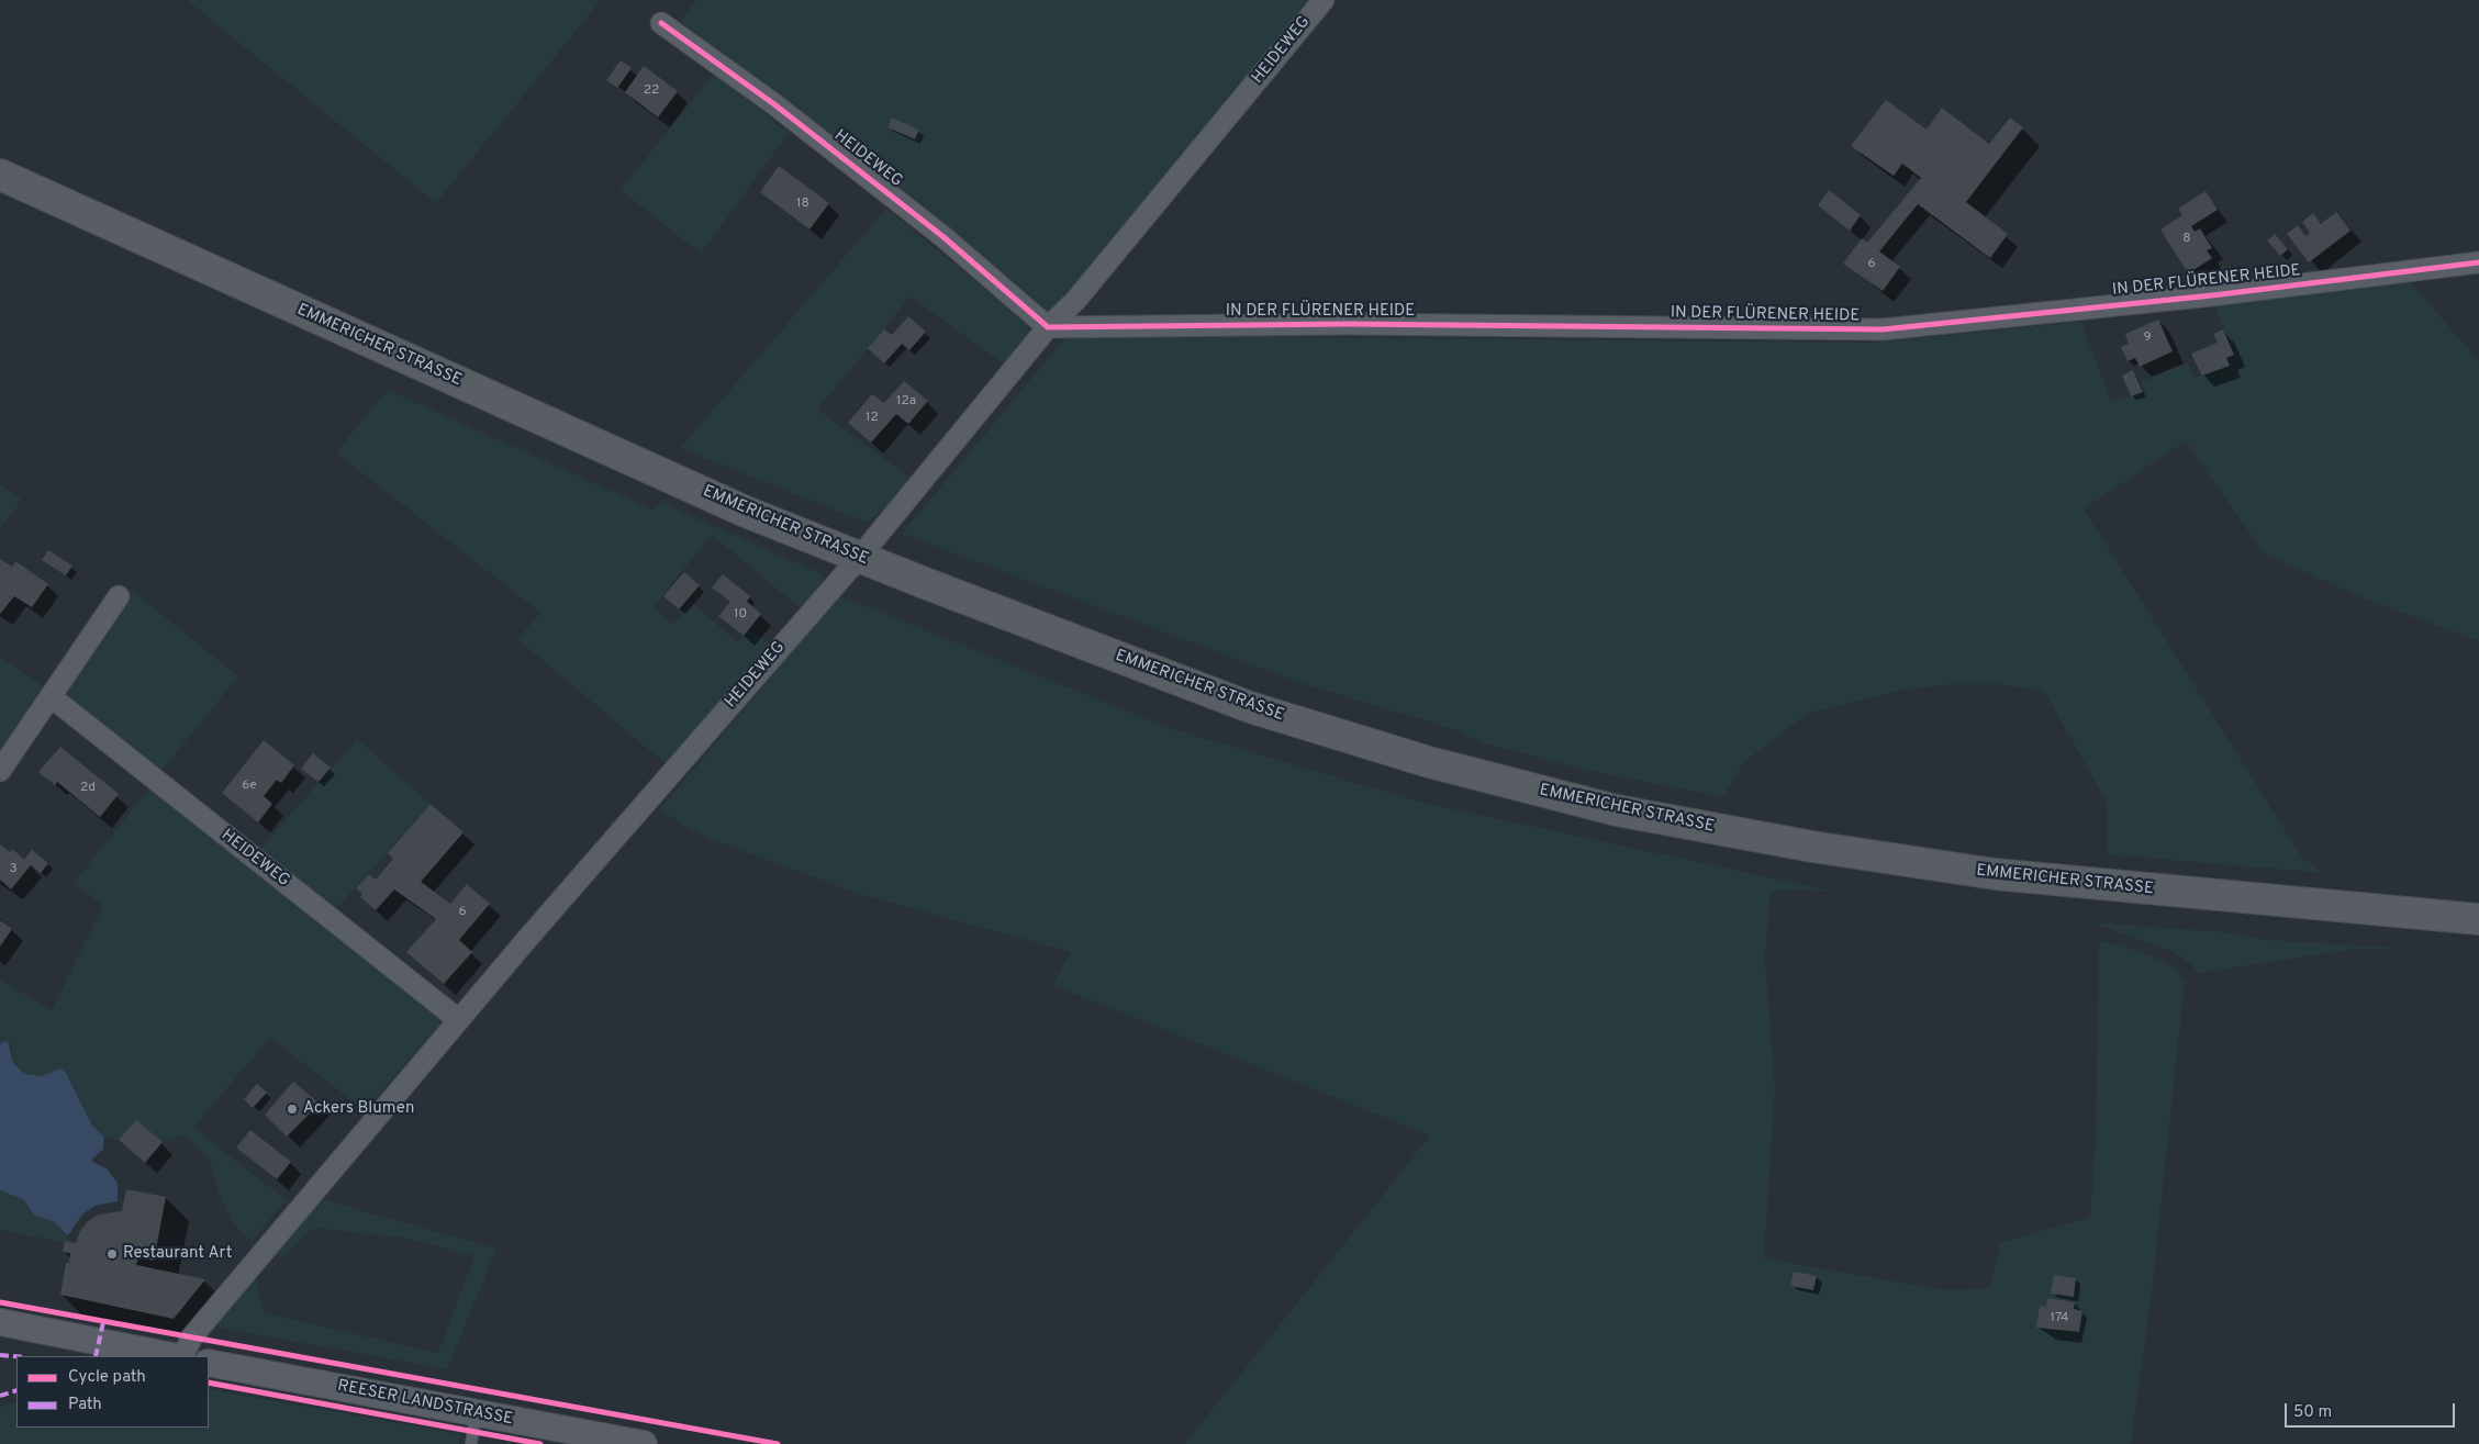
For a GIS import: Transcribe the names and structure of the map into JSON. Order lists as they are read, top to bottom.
{
  "streets": {
    "main road": ["EMMERICHER STRASSE"],
    "street": ["HEIDEWEG", "IN DER FLÜRENER HEIDE", "REESER LANDSTRASSE"]
  },
  "crossings": [
    ["HEIDEWEG", "IN DER FLÜRENER HEIDE"],
    ["HEIDEWEG", "EMMERICHER STRASSE"]
  ],
  "places": ["Ackers Blumen", "Restaurant Art"],
  "house_numbers": [
    "22",
    "18",
    "8",
    "6",
    "9",
    "12a",
    "12",
    "10",
    "6e",
    "2d",
    "3",
    "6",
    "174"
  ],
  "legend": ["Cycle path", "Path"],
  "scale_bar": "50 m"
}
